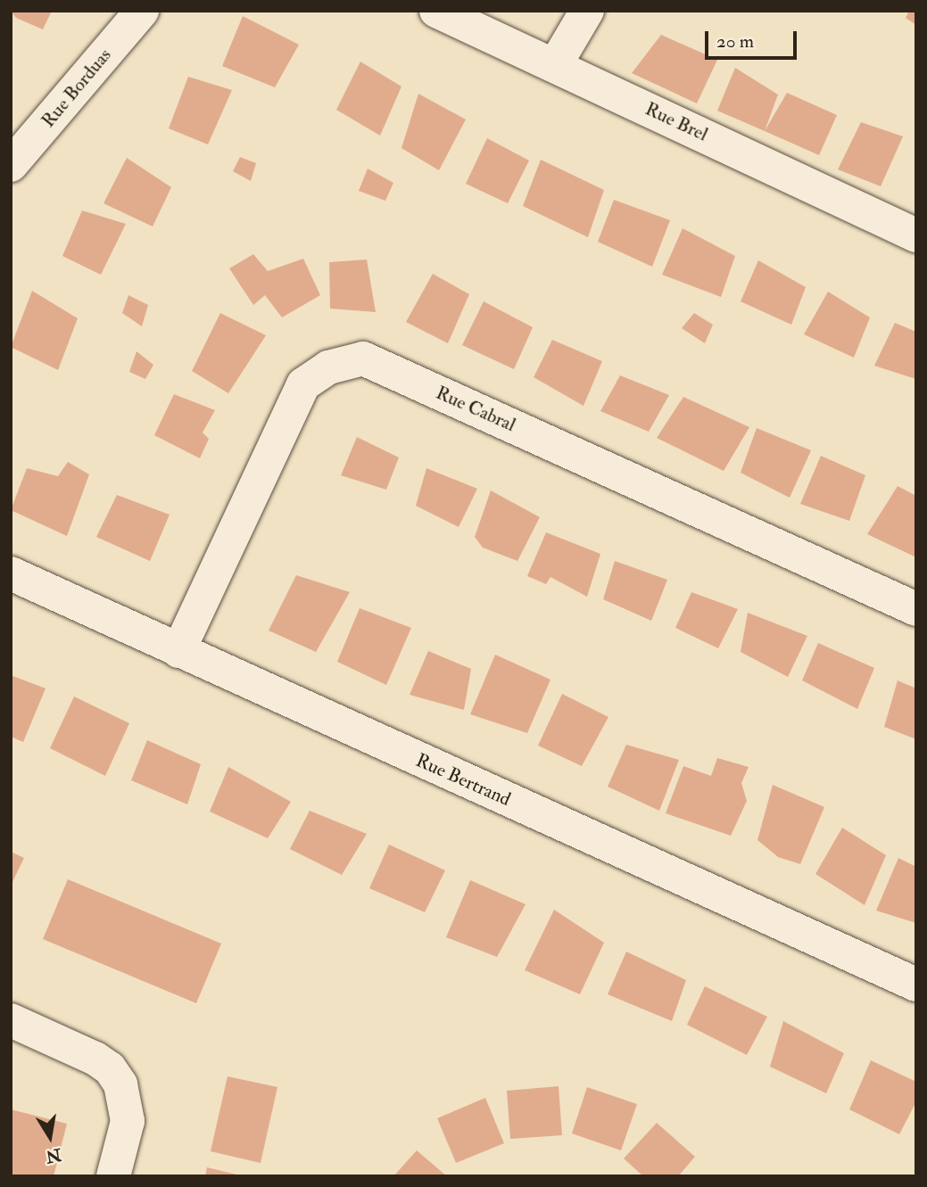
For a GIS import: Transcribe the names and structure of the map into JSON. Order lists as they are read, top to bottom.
{
  "streets": {
    "street": [
      "Rue Borduas",
      "Rue Brel",
      "Rue Cabral",
      "Rue Bertrand"
    ]
  },
  "crossings": [
    ["Rue Cabral", "Rue Bertrand"]
  ],
  "scale_bar": "20 m",
  "north": "bottom"
}
